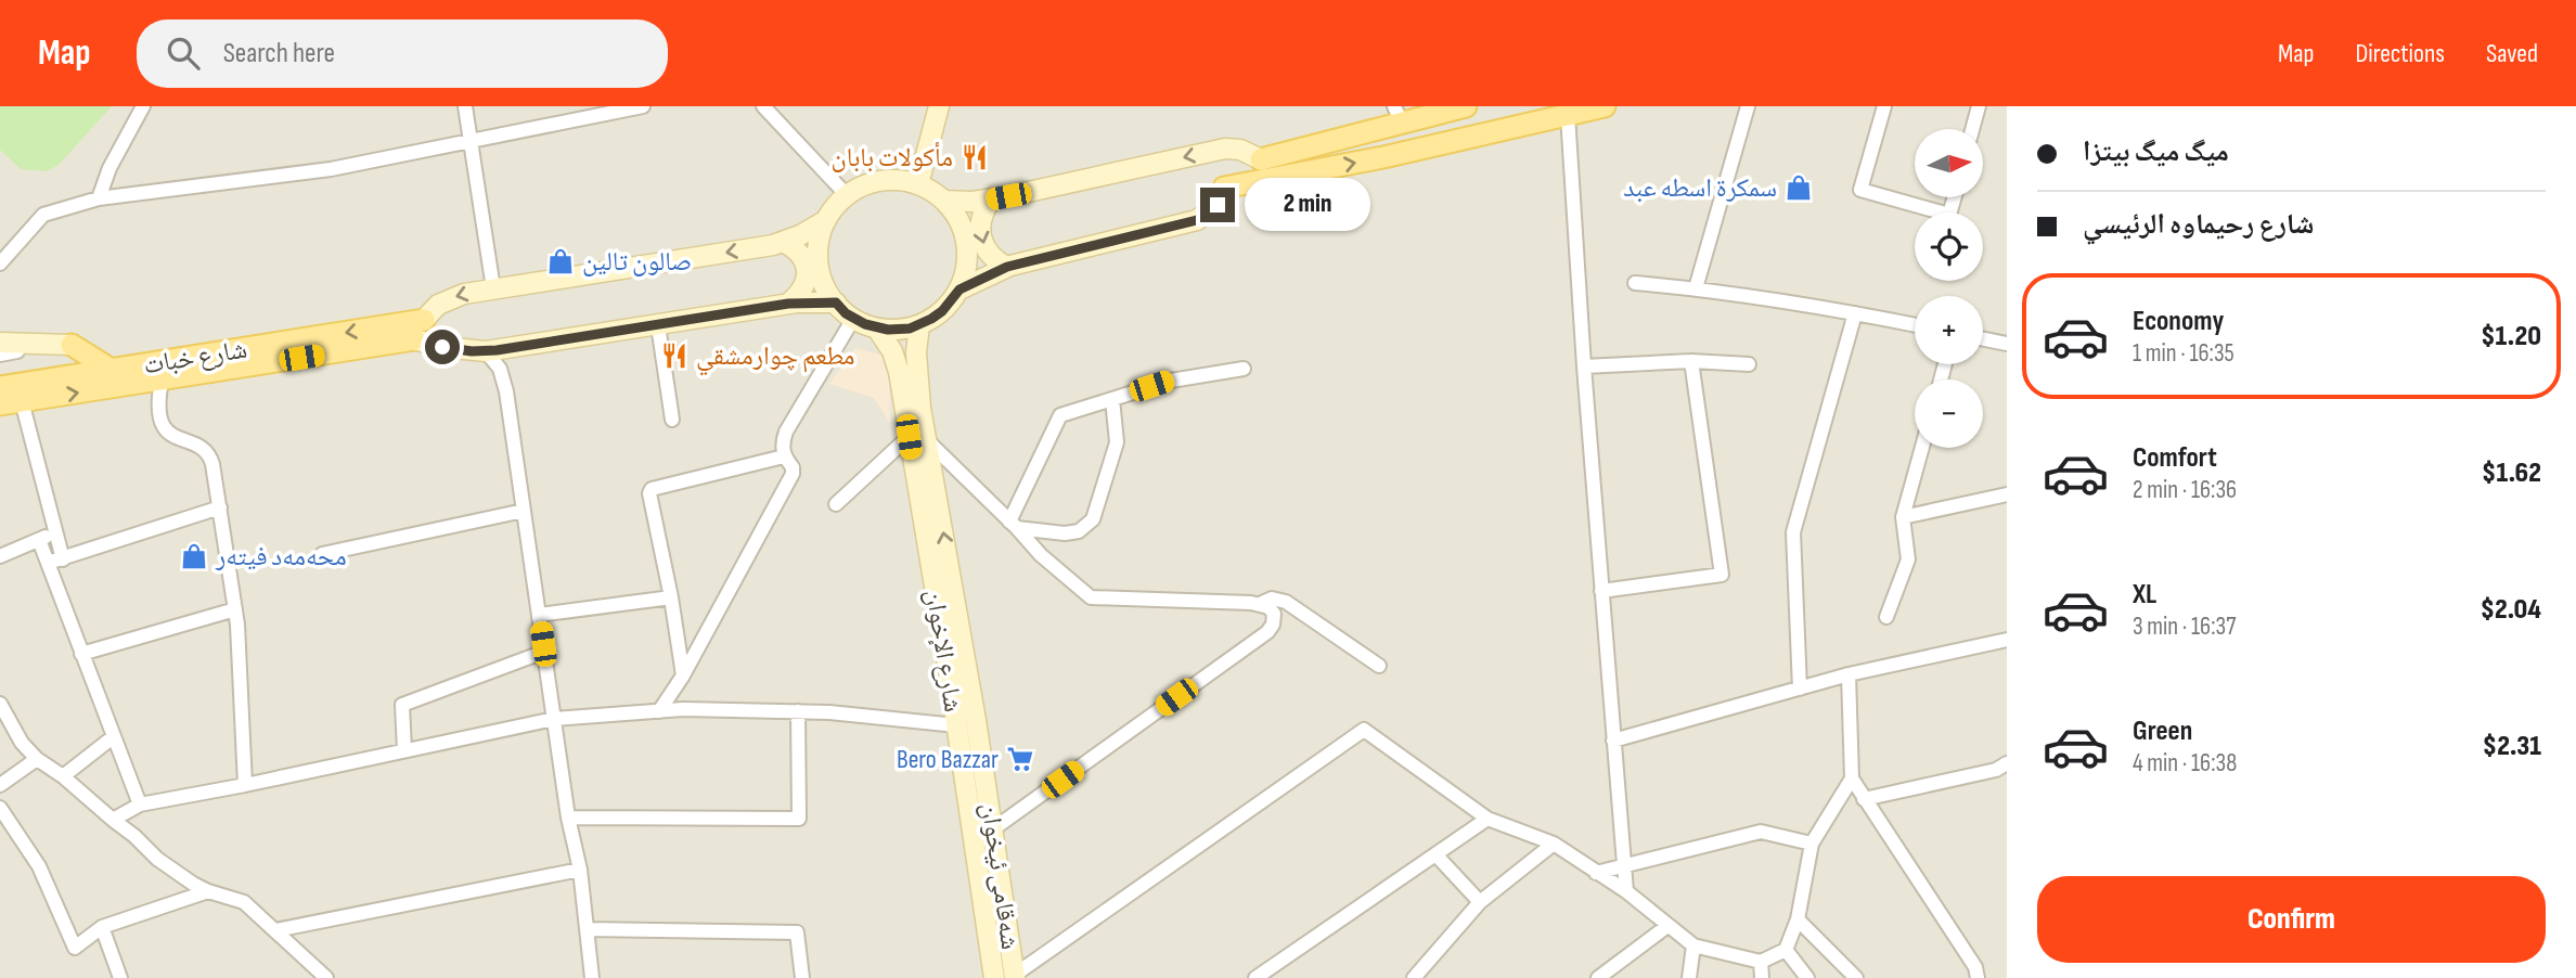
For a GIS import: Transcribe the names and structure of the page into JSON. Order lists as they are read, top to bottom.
{
  "streets": {
    "main road": ["شارع خبات", "شارع الإخوان", "شەقامی ئیخوان"]
  },
  "crossings": [
    ["شارع خبات", "شارع الإخوان"],
    ["شارع خبات", "شەقامی ئیخوان"],
    ["شارع الإخوان", "شەقامی ئیخوان"]
  ],
  "one_way": ["شەقامی ئیخوان"],
  "places": {
    "restaurant": ["مأكولات بابان", "مطعم چوارمشقي"],
    "shop": ["سمكرة اسطه عبد", "صالون تالين", "محەمەد فیتەر"],
    "supermarket": ["Bero Bazzar"]
  },
  "north": "right",
  "page": {
    "header": "Map",
    "search": "Search here",
    "nav": ["Map", "Directions", "Saved"],
    "banner": ["ميگ ميگ بيتزا", "شارع رحيماوه الرئيسي"],
    "map_buttons": ["+", "−"],
    "bubble": "2 min",
    "list": [
      {
        "name": "Economy",
        "note": "1 min · 16:35",
        "value": "$1.20"
      },
      {
        "name": "Comfort",
        "note": "2 min · 16:36",
        "value": "$1.62"
      },
      {
        "name": "XL",
        "note": "3 min · 16:37",
        "value": "$2.04"
      },
      {
        "name": "Green",
        "note": "4 min · 16:38",
        "value": "$2.31"
      }
    ],
    "buttons": "Confirm"
  }
}
